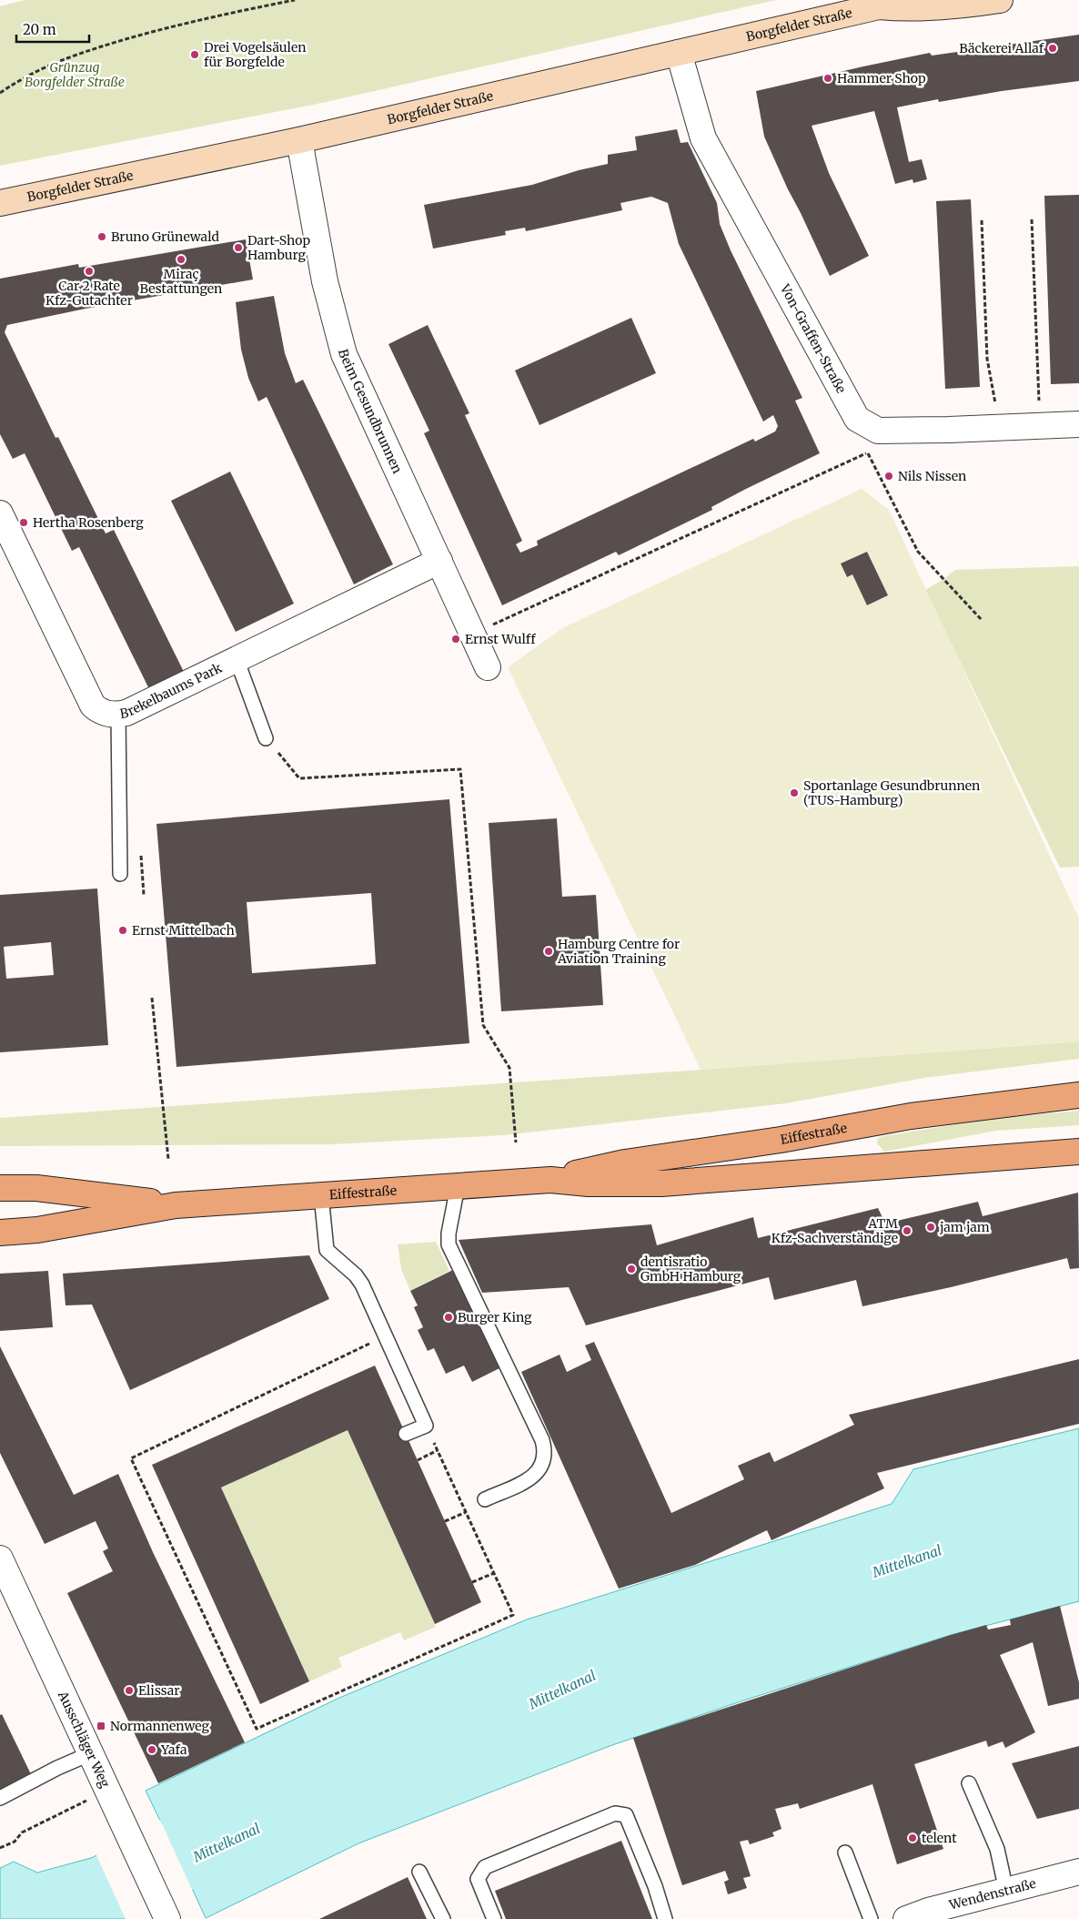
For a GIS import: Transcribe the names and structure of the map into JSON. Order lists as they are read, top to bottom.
{
  "streets": {
    "main road": ["Borgfelder Straße", "Eiffestraße"],
    "street": [
      "Von-Graffen-Straße",
      "Beim Gesundbrunnen",
      "Brekelbaums Park",
      "Ausschläger Weg",
      "Wendenstraße"
    ]
  },
  "crossings": [
    ["Borgfelder Straße", "Von-Graffen-Straße"],
    ["Borgfelder Straße", "Beim Gesundbrunnen"],
    ["Beim Gesundbrunnen", "Brekelbaums Park"]
  ],
  "water": ["Mittelkanal"],
  "parks": ["Grünzug Borgfelder Straße"],
  "places": {
    "other": [
      "Bäckerei Allaf",
      "Drei Vogelsäulen für Borgfelde",
      "Hammer Shop",
      "Bruno Grünewald",
      "Dart-Shop Hamburg",
      "Miraç Bestattungen",
      "Car 2 Rate Kfz-Gutachter",
      "Nils Nissen",
      "Hertha Rosenberg",
      "Ernst Wulff",
      "Sportanlage Gesundbrunnen (TUS-Hamburg)",
      "Ernst Mittelbach",
      "Hamburg Centre for Aviation Training",
      "jam jam",
      "ATM Kfz-Sachverständige",
      "dentisratio GmbH Hamburg",
      "Burger King",
      "Elissar",
      "Yafa",
      "telent"
    ],
    "transit": ["Normannenweg"]
  },
  "scale_bar": "20 m"
}
